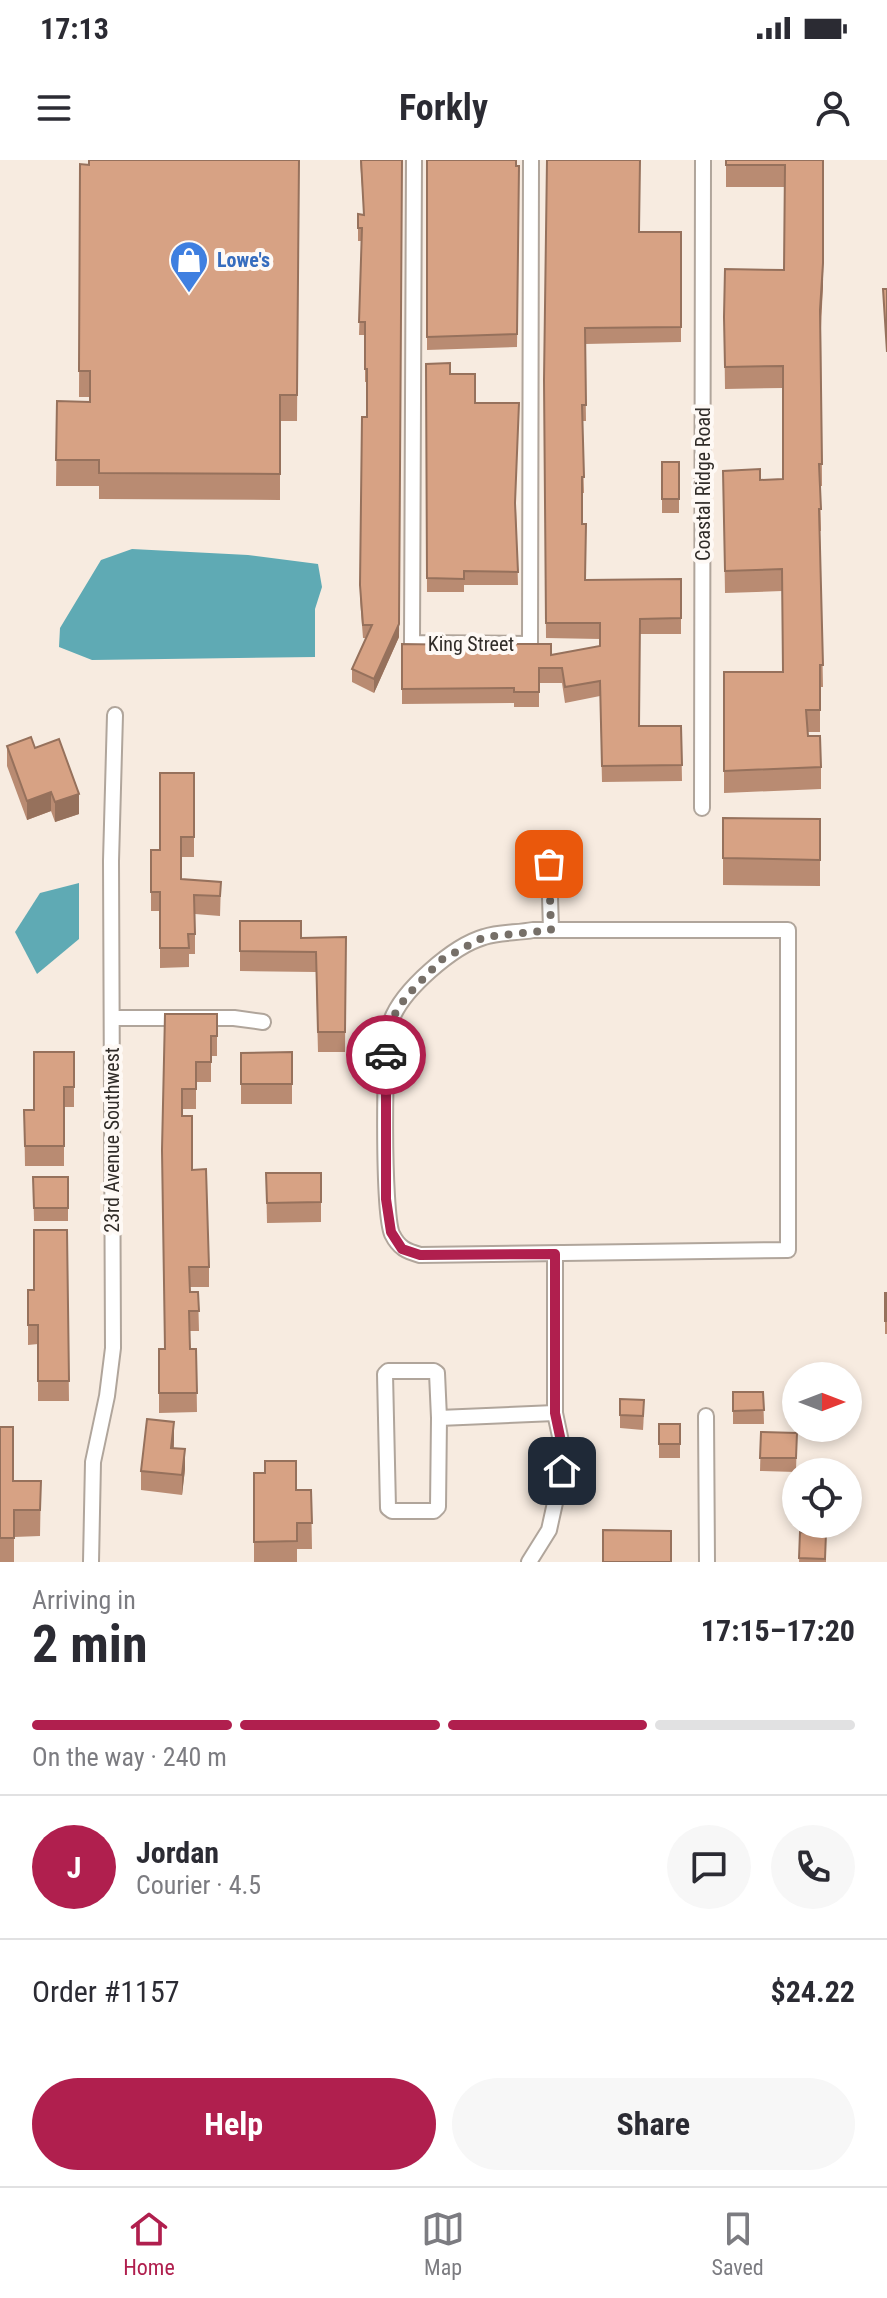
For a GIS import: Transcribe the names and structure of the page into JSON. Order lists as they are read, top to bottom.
{
  "streets": {
    "street": ["Coastal Ridge Road", "King Street", "23rd Avenue Southwest"]
  },
  "places": {
    "shop": ["Lowe's"]
  },
  "north": "right",
  "page": {
    "status": "17:13",
    "header": "Forkly",
    "heading": ["2 min", "Arriving in", "17:15–17:20"],
    "panel": [
      "Jordan",
      "Courier · 4.5",
      "Order #1157",
      "$24.22"
    ],
    "bar": "On the way · 240 m",
    "round": "J",
    "buttons": ["Help", "Share"],
    "tabs": ["Home", "Map", "Saved"]
  }
}
